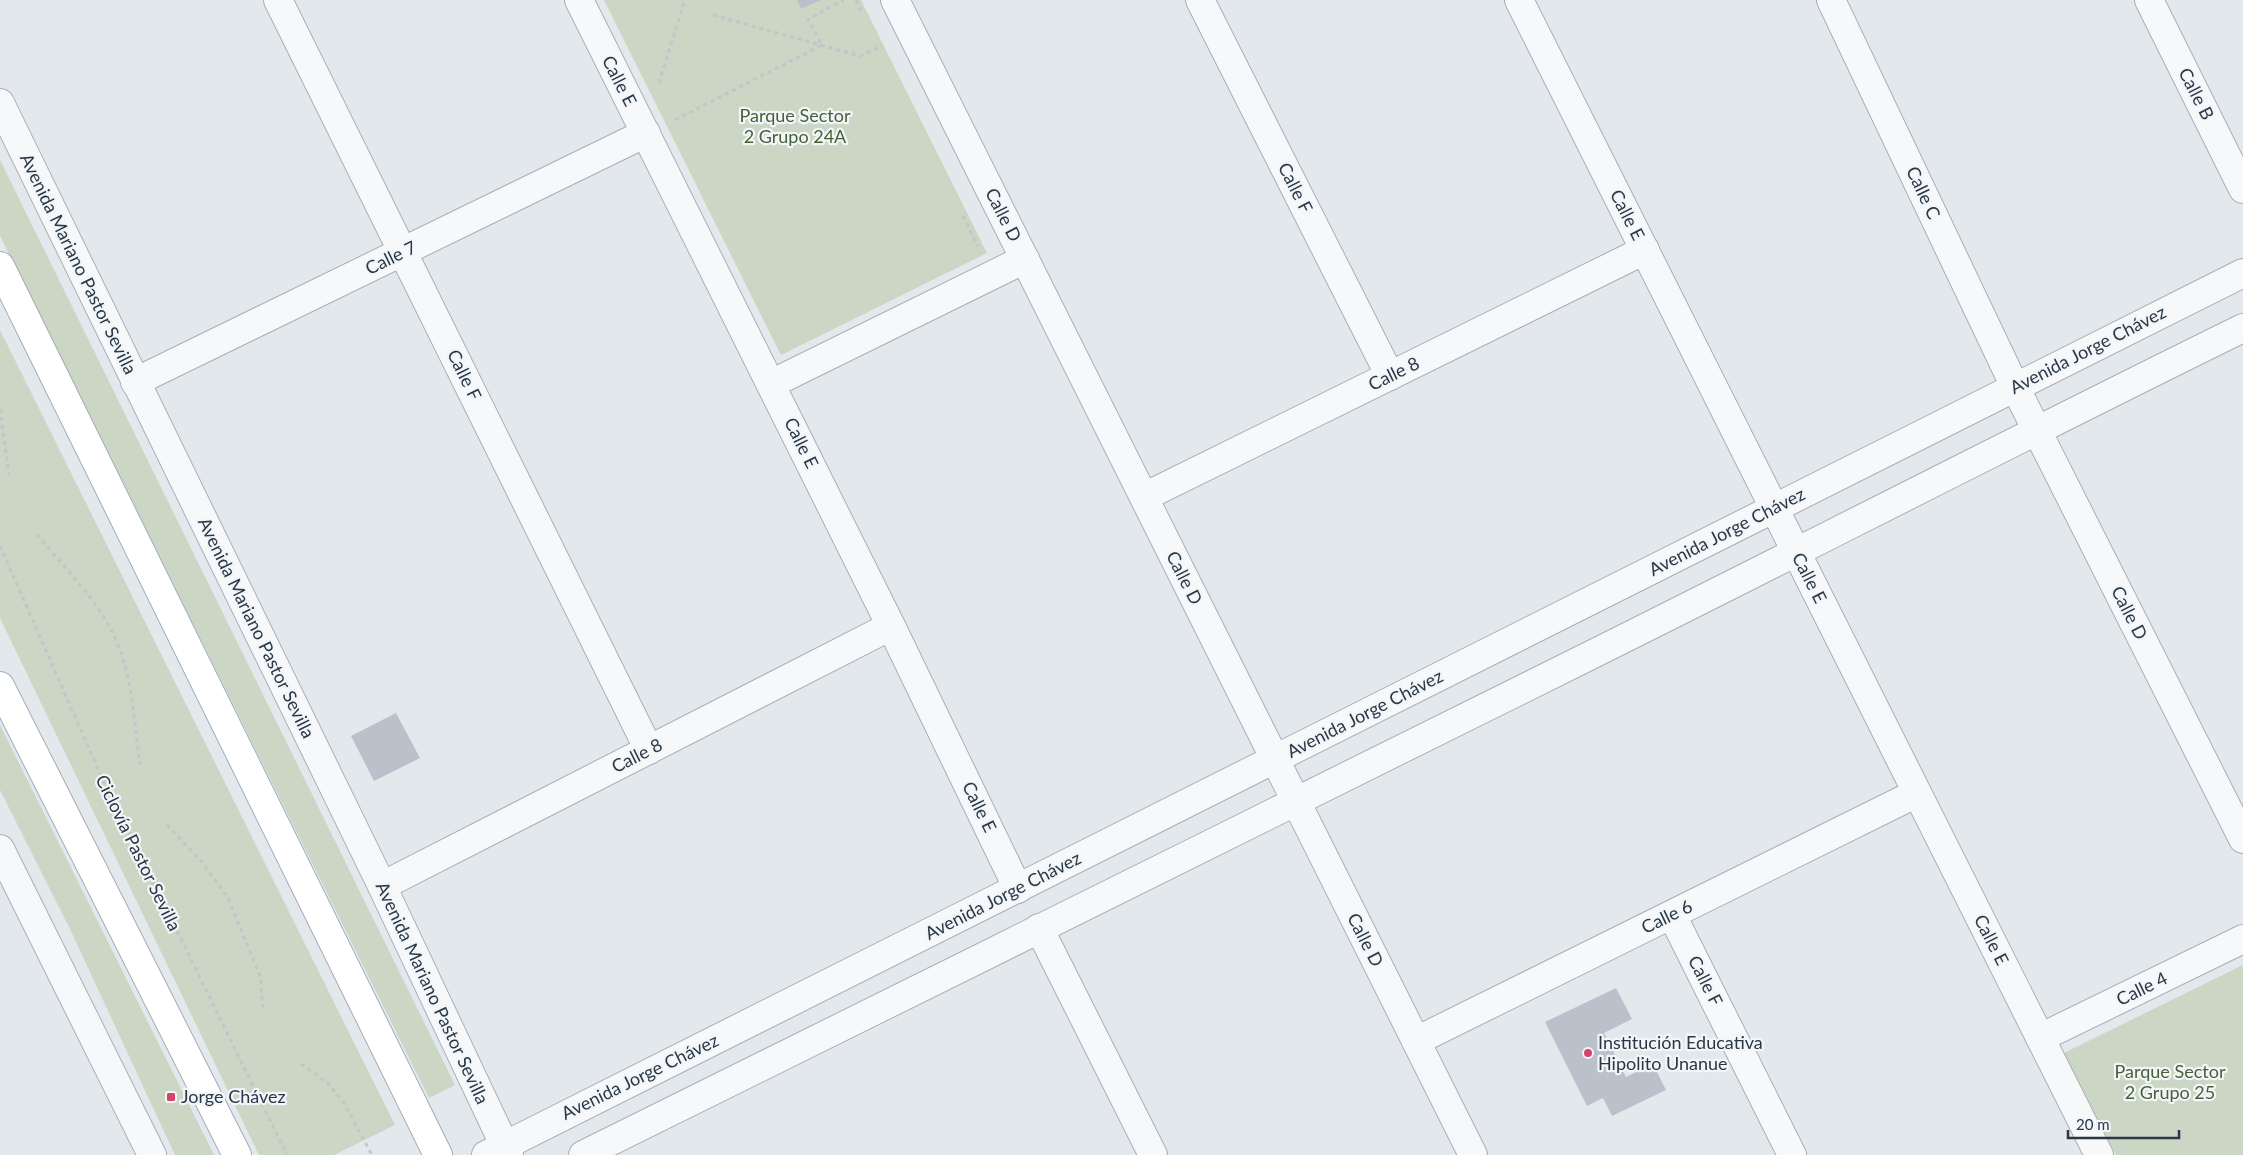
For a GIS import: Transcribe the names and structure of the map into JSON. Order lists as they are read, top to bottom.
{
  "streets": {
    "street": [
      "Calle E",
      "Calle B",
      "Calle F",
      "Calle C",
      "Calle D",
      "Calle 7",
      "Avenida Mariano Pastor Sevilla",
      "Avenida Jorge Chávez",
      "Calle 8",
      "Calle 6",
      "Calle 4"
    ],
    "path": ["Ciclovía Pastor Sevilla"]
  },
  "crossings": [
    ["Calle E", "Calle 7"],
    ["Calle E", "Avenida Jorge Chávez"],
    ["Calle E", "Calle 8"],
    ["Calle E", "Calle 6"],
    ["Calle E", "Calle 4"],
    ["Calle F", "Calle 7"],
    ["Calle F", "Calle 8"],
    ["Calle F", "Calle 6"],
    ["Calle C", "Calle D"],
    ["Calle C", "Avenida Jorge Chávez"],
    ["Calle D", "Avenida Jorge Chávez"],
    ["Calle D", "Calle 8"],
    ["Calle D", "Calle 6"],
    ["Calle 7", "Avenida Mariano Pastor Sevilla"],
    ["Avenida Mariano Pastor Sevilla", "Avenida Jorge Chávez"],
    ["Avenida Mariano Pastor Sevilla", "Calle 8"]
  ],
  "parks": ["Parque Sector 2 Grupo 24A", "Parque Sector 2 Grupo 25"],
  "places": {
    "other": ["Institución Educativa Hipolito Unanue"],
    "transit": ["Jorge Chávez"]
  },
  "scale_bar": "20 m"
}
